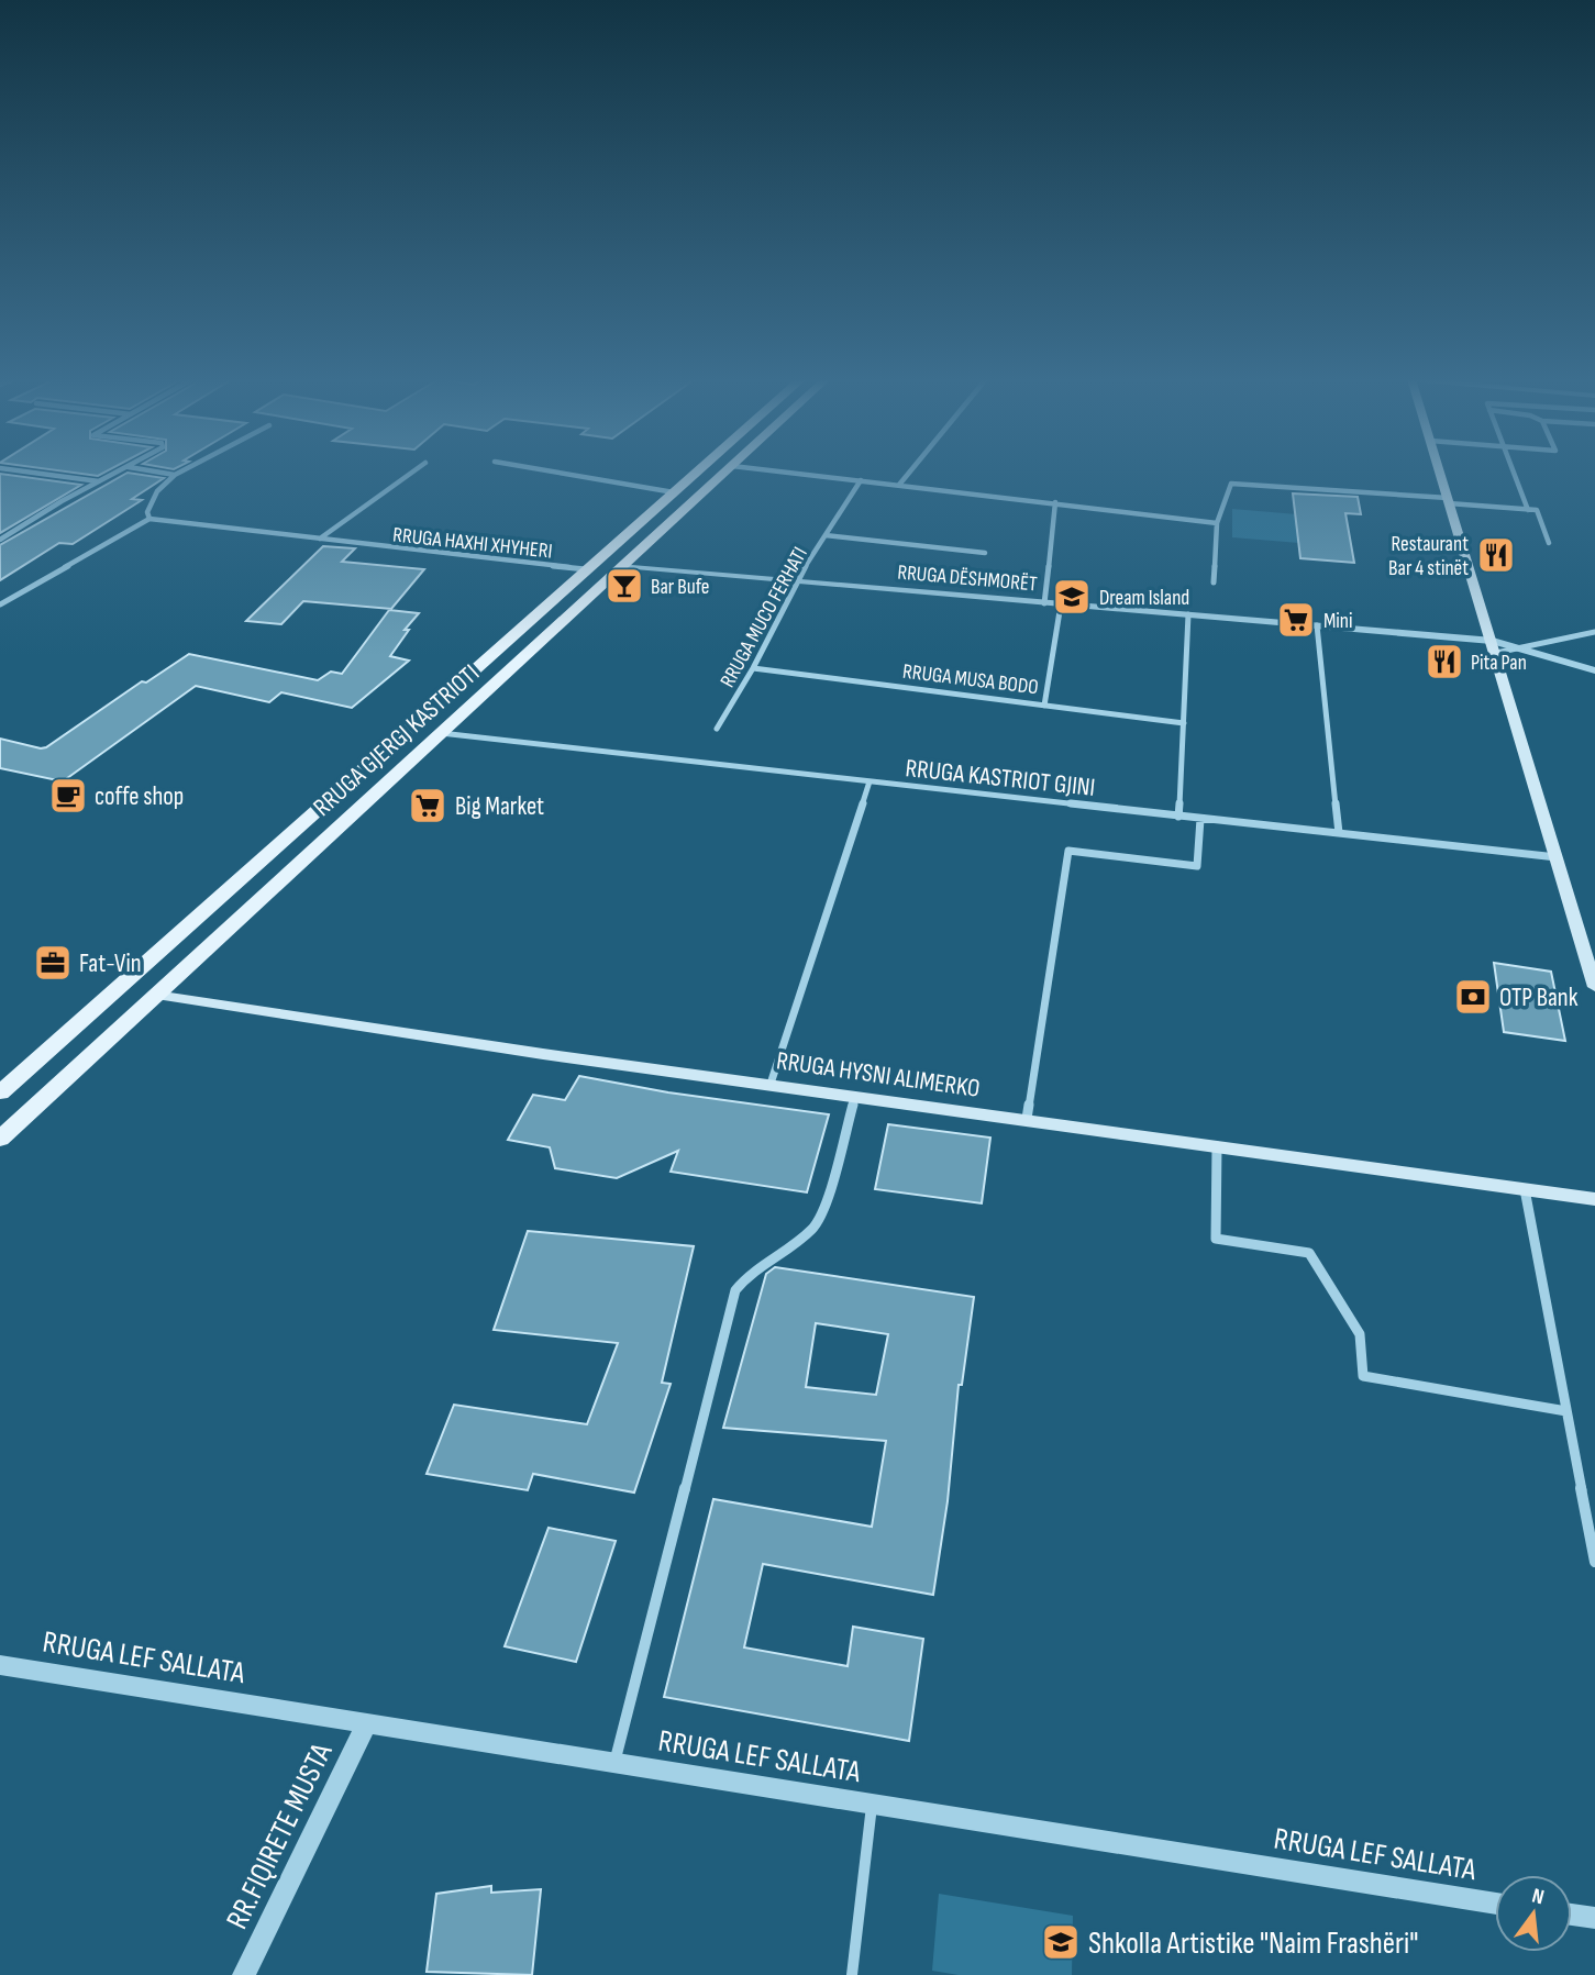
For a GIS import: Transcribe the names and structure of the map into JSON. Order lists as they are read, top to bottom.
{
  "streets": {
    "main road": ["RRUGA GJERGJ KASTRIOTI", "RRUGA HYSNI ALIMERKO"],
    "street": [
      "RRUGA HAXHI XHYHERI",
      "RRUGA DËSHMORËT",
      "RRUGA MUCO FERHATI",
      "RRUGA MUSA BODO",
      "RRUGA KASTRIOT GJINI",
      "RRUGA LEF SALLATA",
      "RR.FIQIRETE MUSTA"
    ]
  },
  "crossings": [
    ["RRUGA HAXHI XHYHERI", "RRUGA GJERGJ KASTRIOTI"],
    ["RRUGA DËSHMORËT", "RRUGA MUCO FERHATI"],
    ["RRUGA DËSHMORËT", "RRUGA GJERGJ KASTRIOTI"],
    ["RRUGA MUCO FERHATI", "RRUGA MUSA BODO"],
    ["RRUGA GJERGJ KASTRIOTI", "RRUGA KASTRIOT GJINI"],
    ["RRUGA GJERGJ KASTRIOTI", "RRUGA HYSNI ALIMERKO"],
    ["RRUGA LEF SALLATA", "RR.FIQIRETE MUSTA"]
  ],
  "places": {
    "restaurant": ["Restaurant Bar 4 stinët", "Pita Pan"],
    "bar": ["Bar Bufe"],
    "school or university": ["Dream Island", "Shkolla Artistike \"Naim Frashëri\""],
    "supermarket": ["Mini", "Big Market"],
    "cafe": ["coffe shop"],
    "office": ["Fat-Vin"],
    "bank": ["OTP Bank"]
  },
  "north": "top"
}
